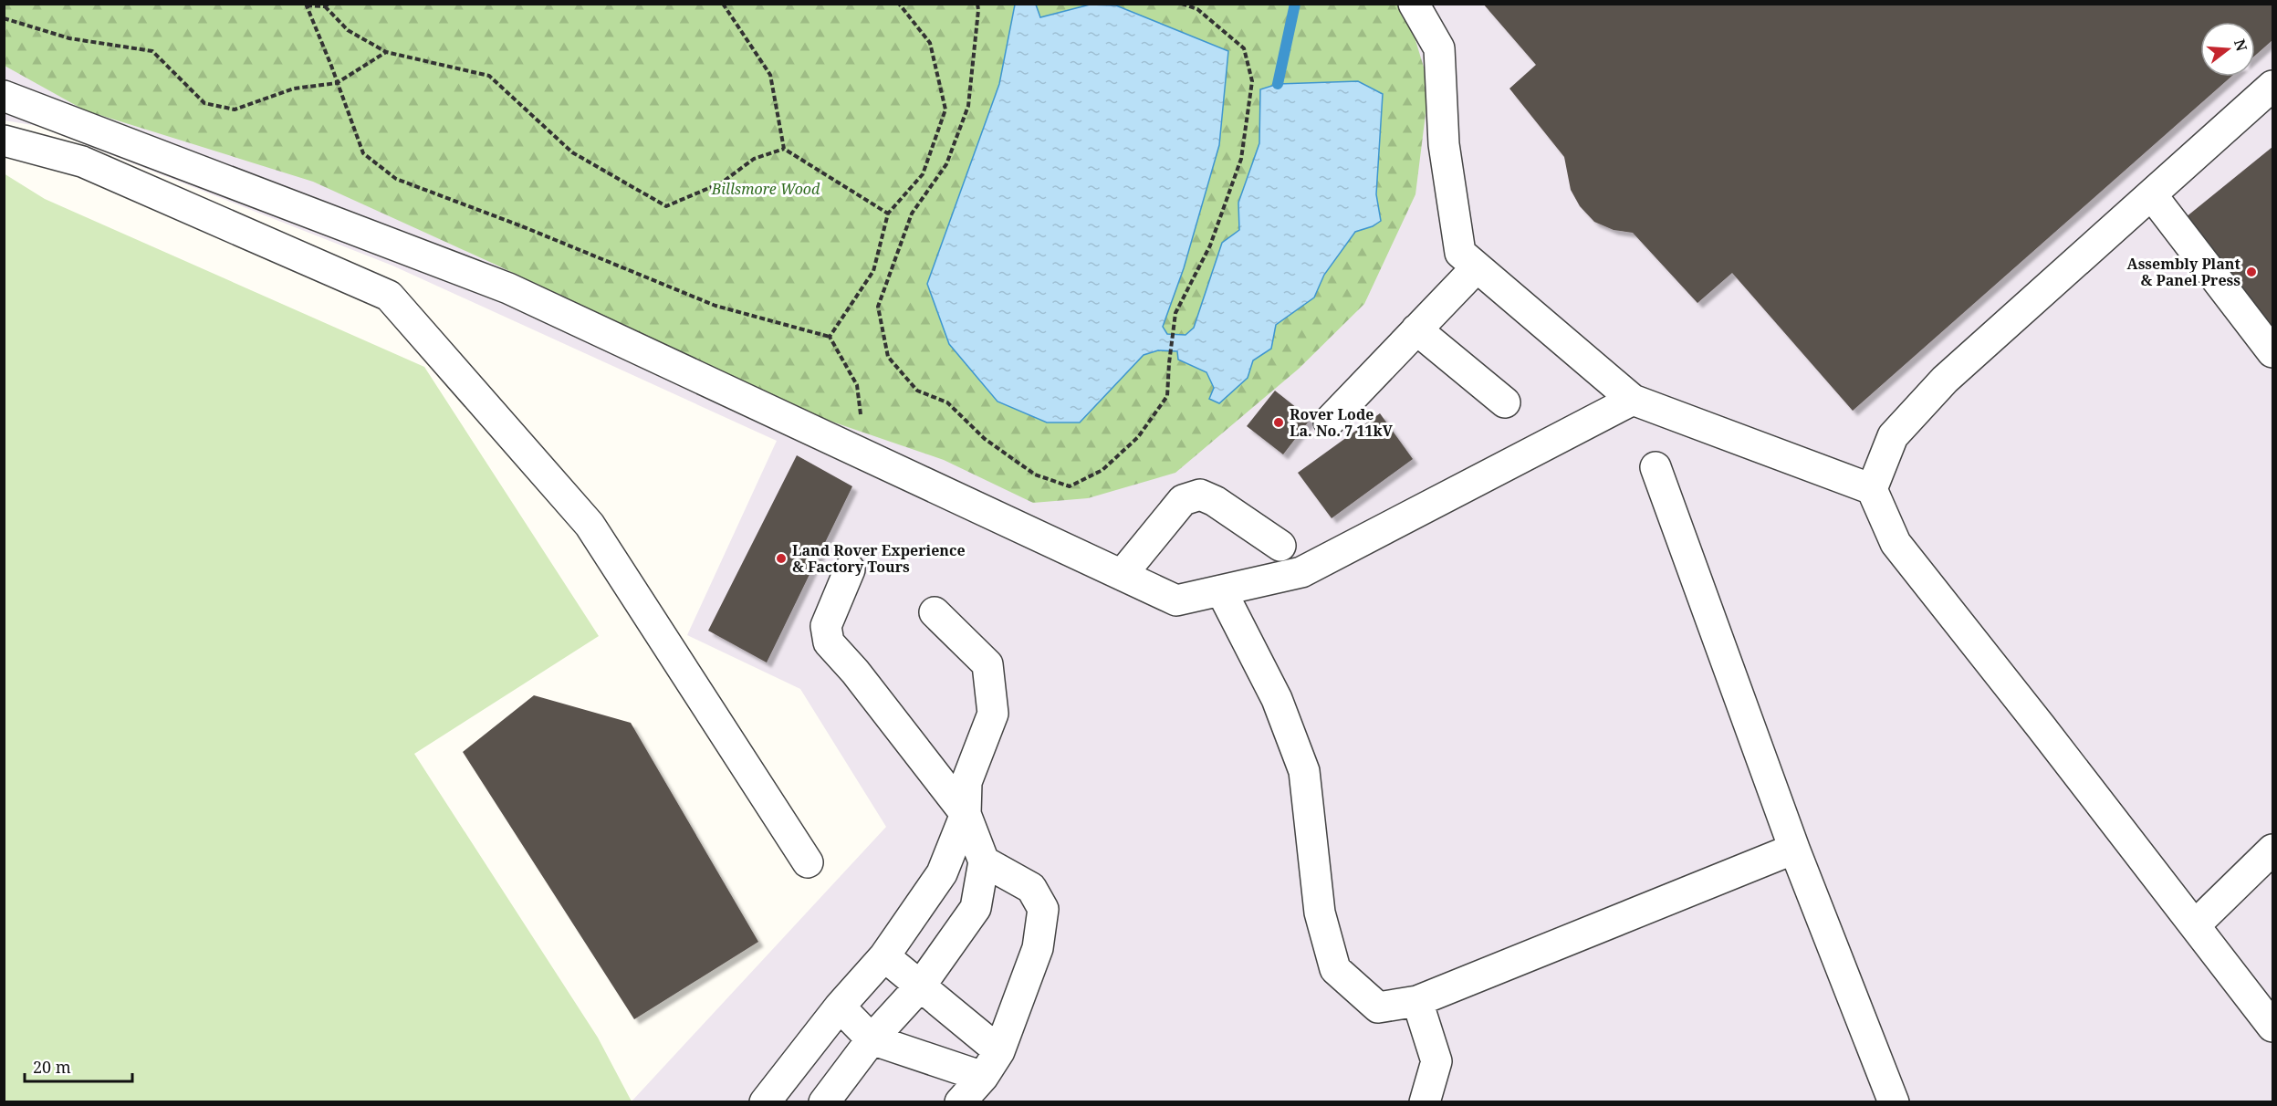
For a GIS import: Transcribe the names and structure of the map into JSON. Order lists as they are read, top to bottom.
{
  "parks": ["Billsmore Wood"],
  "places": ["Assembly Plant & Panel Press", "Rover Lode La. No. 7 11kV", "Land Rover Experience & Factory Tours"],
  "scale_bar": "20 m",
  "north": "right"
}
